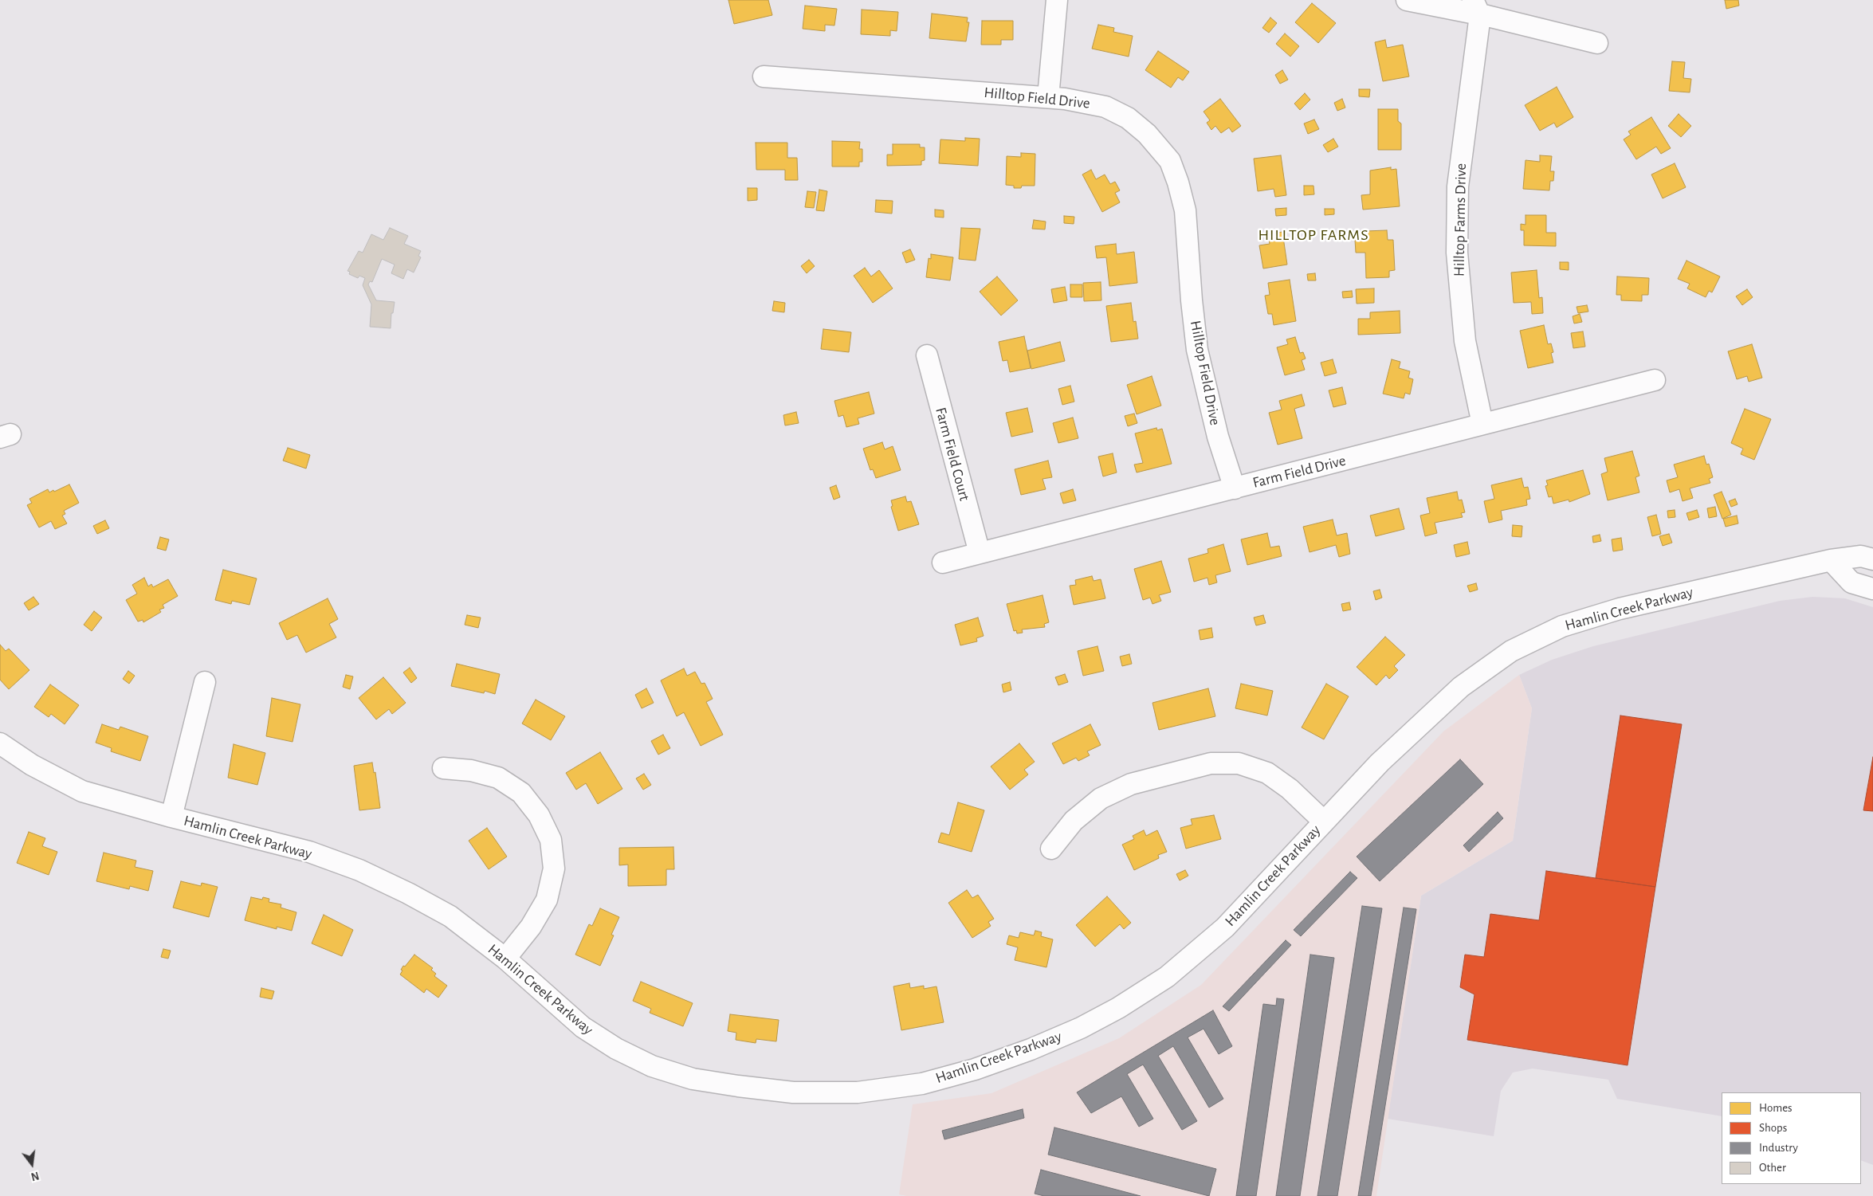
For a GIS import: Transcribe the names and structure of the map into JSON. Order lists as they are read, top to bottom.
{
  "streets": {
    "street": [
      "Hilltop Field Drive",
      "Hilltop Farms Drive",
      "Farm Field Court",
      "Farm Field Drive",
      "Hamlin Creek Parkway"
    ]
  },
  "crossings": [
    ["Hilltop Field Drive", "Farm Field Drive"],
    ["Hilltop Farms Drive", "Farm Field Drive"],
    ["Farm Field Court", "Farm Field Drive"]
  ],
  "districts": ["HILLTOP FARMS"],
  "legend": [
    "Homes",
    "Shops",
    "Industry",
    "Other"
  ],
  "north": "bottom"
}
